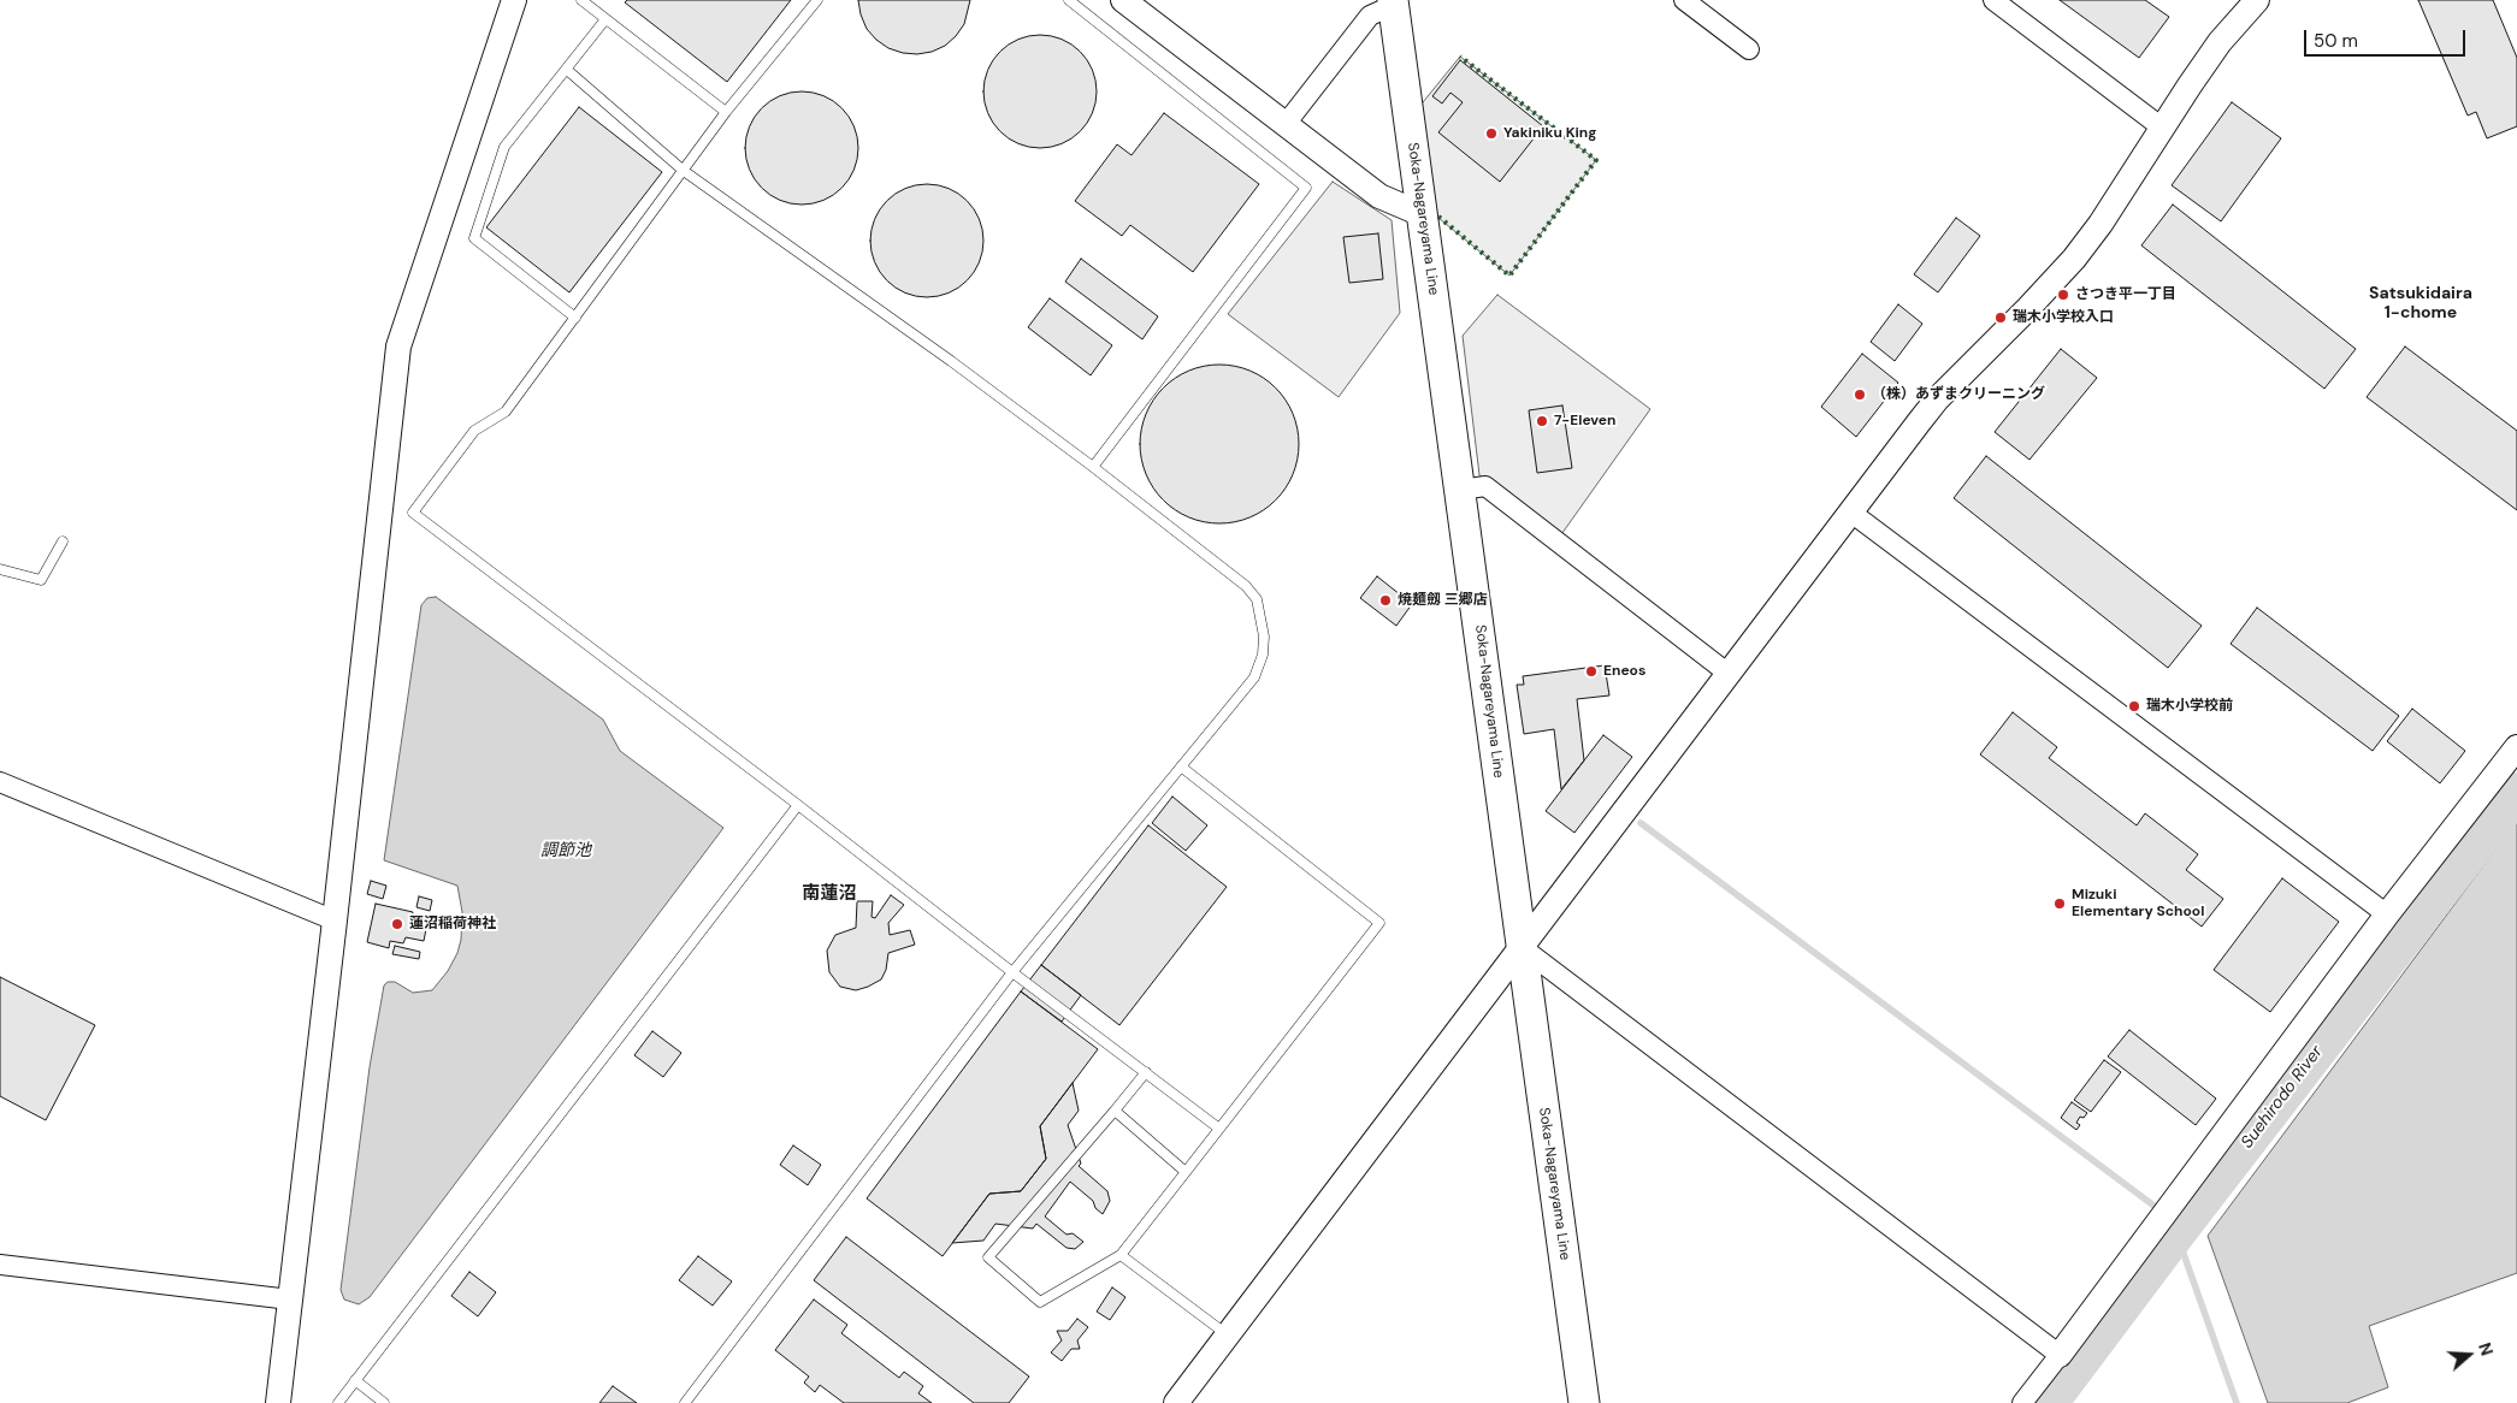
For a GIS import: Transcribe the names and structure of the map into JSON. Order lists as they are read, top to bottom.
{
  "streets": {
    "main road": ["Soka-Nagareyama Line"]
  },
  "districts": ["Satsukidaira 1-chome", "南蓮沼"],
  "water": ["調節池", "Suehirodo River"],
  "places": [
    "Yakiniku King",
    "さつき平一丁目",
    "瑞木小学校入口",
    "（株）あずまクリーニング",
    "7-Eleven",
    "焼麺劔 三郷店",
    "Eneos",
    "瑞木小学校前",
    "Mizuki Elementary School",
    "蓮沼稲荷神社"
  ],
  "scale_bar": "50 m",
  "north": "right"
}
